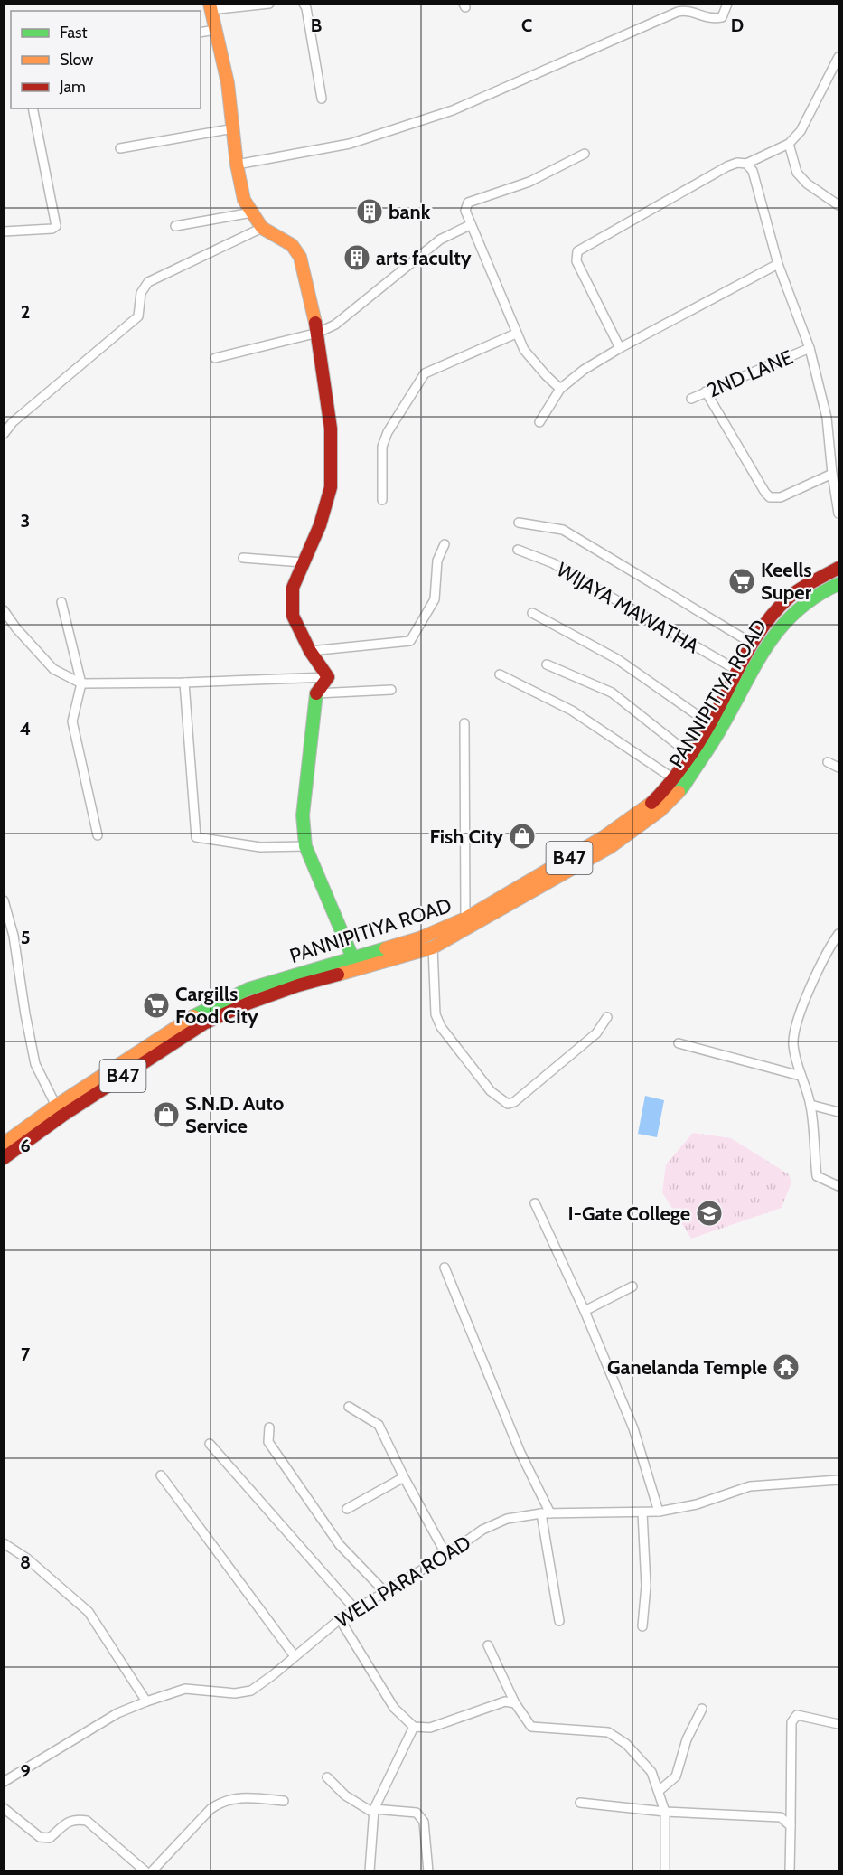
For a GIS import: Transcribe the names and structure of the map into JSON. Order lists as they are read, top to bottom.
{
  "streets": {
    "main road": ["PANNIPITIYA ROAD", "B47"],
    "street": ["2ND LANE", "WIJAYA MAWATHA", "WELI PARA ROAD"]
  },
  "crossings": [
    ["WIJAYA MAWATHA", "PANNIPITIYA ROAD"]
  ],
  "places": {
    "building": ["bank", "arts faculty"],
    "supermarket": ["Keells Super", "Cargills Food City"],
    "shop": ["Fish City", "S.N.D. Auto Service"],
    "school or university": ["I-Gate College"],
    "temple": ["Ganelanda Temple"]
  },
  "legend": ["Fast", "Slow", "Jam"],
  "grid": {
    "columns": ["B", "C", "D"],
    "rows": [
      "2",
      "3",
      "4",
      "5",
      "6",
      "7",
      "8",
      "9"
    ]
  }
}
